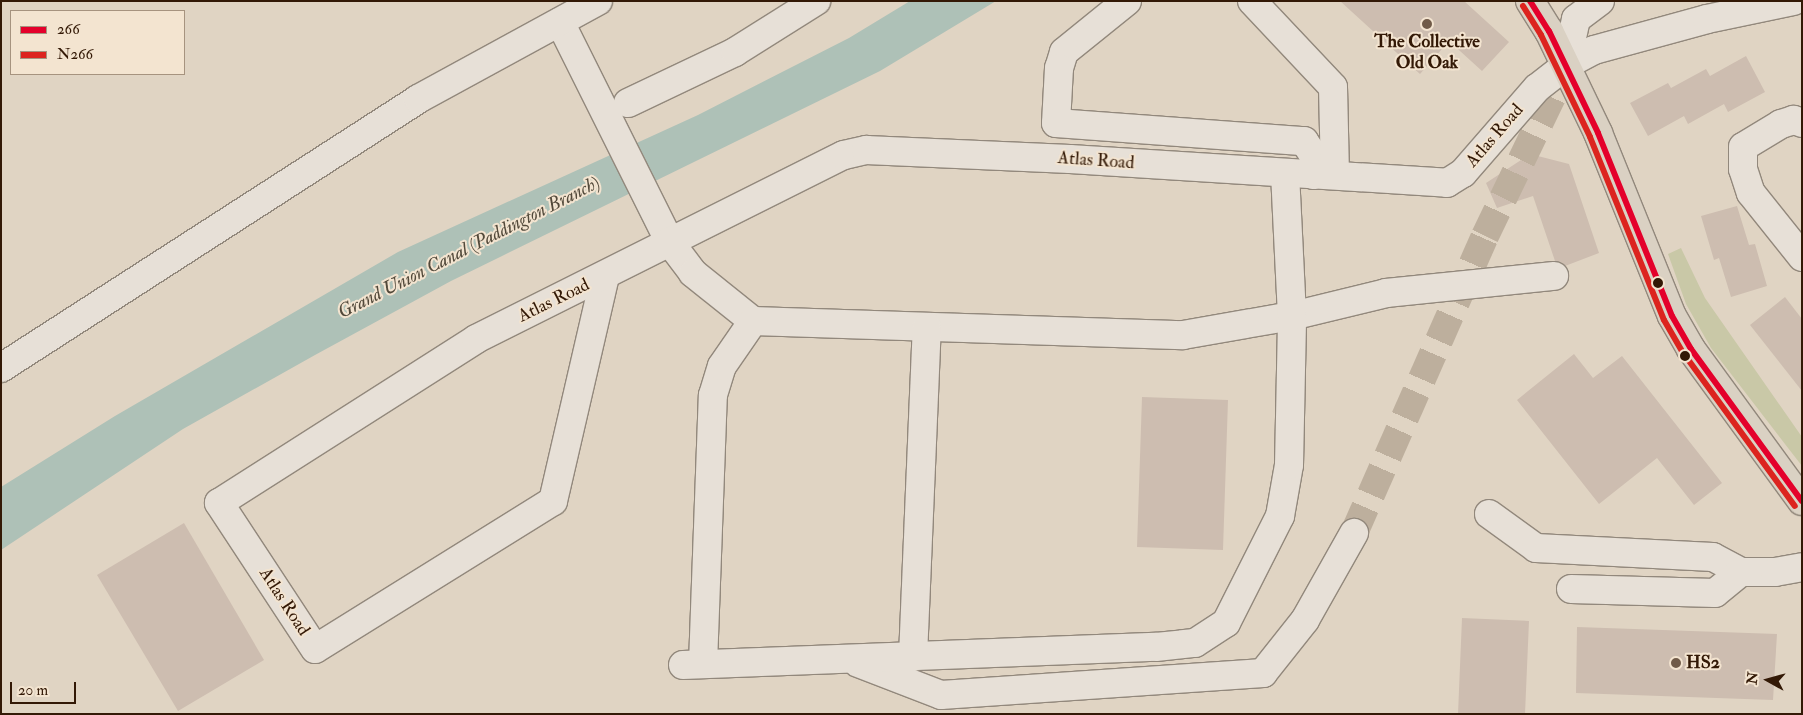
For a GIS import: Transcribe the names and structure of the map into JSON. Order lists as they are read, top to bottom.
{
  "streets": {
    "street": ["Atlas Road"]
  },
  "water": ["Grand Union Canal (Paddington Branch)"],
  "places": ["The Collective Old Oak", "HS2"],
  "lines": ["transit line 266", "transit line N266"],
  "legend": ["266", "N266"],
  "scale_bar": "20 m",
  "north": "left"
}
